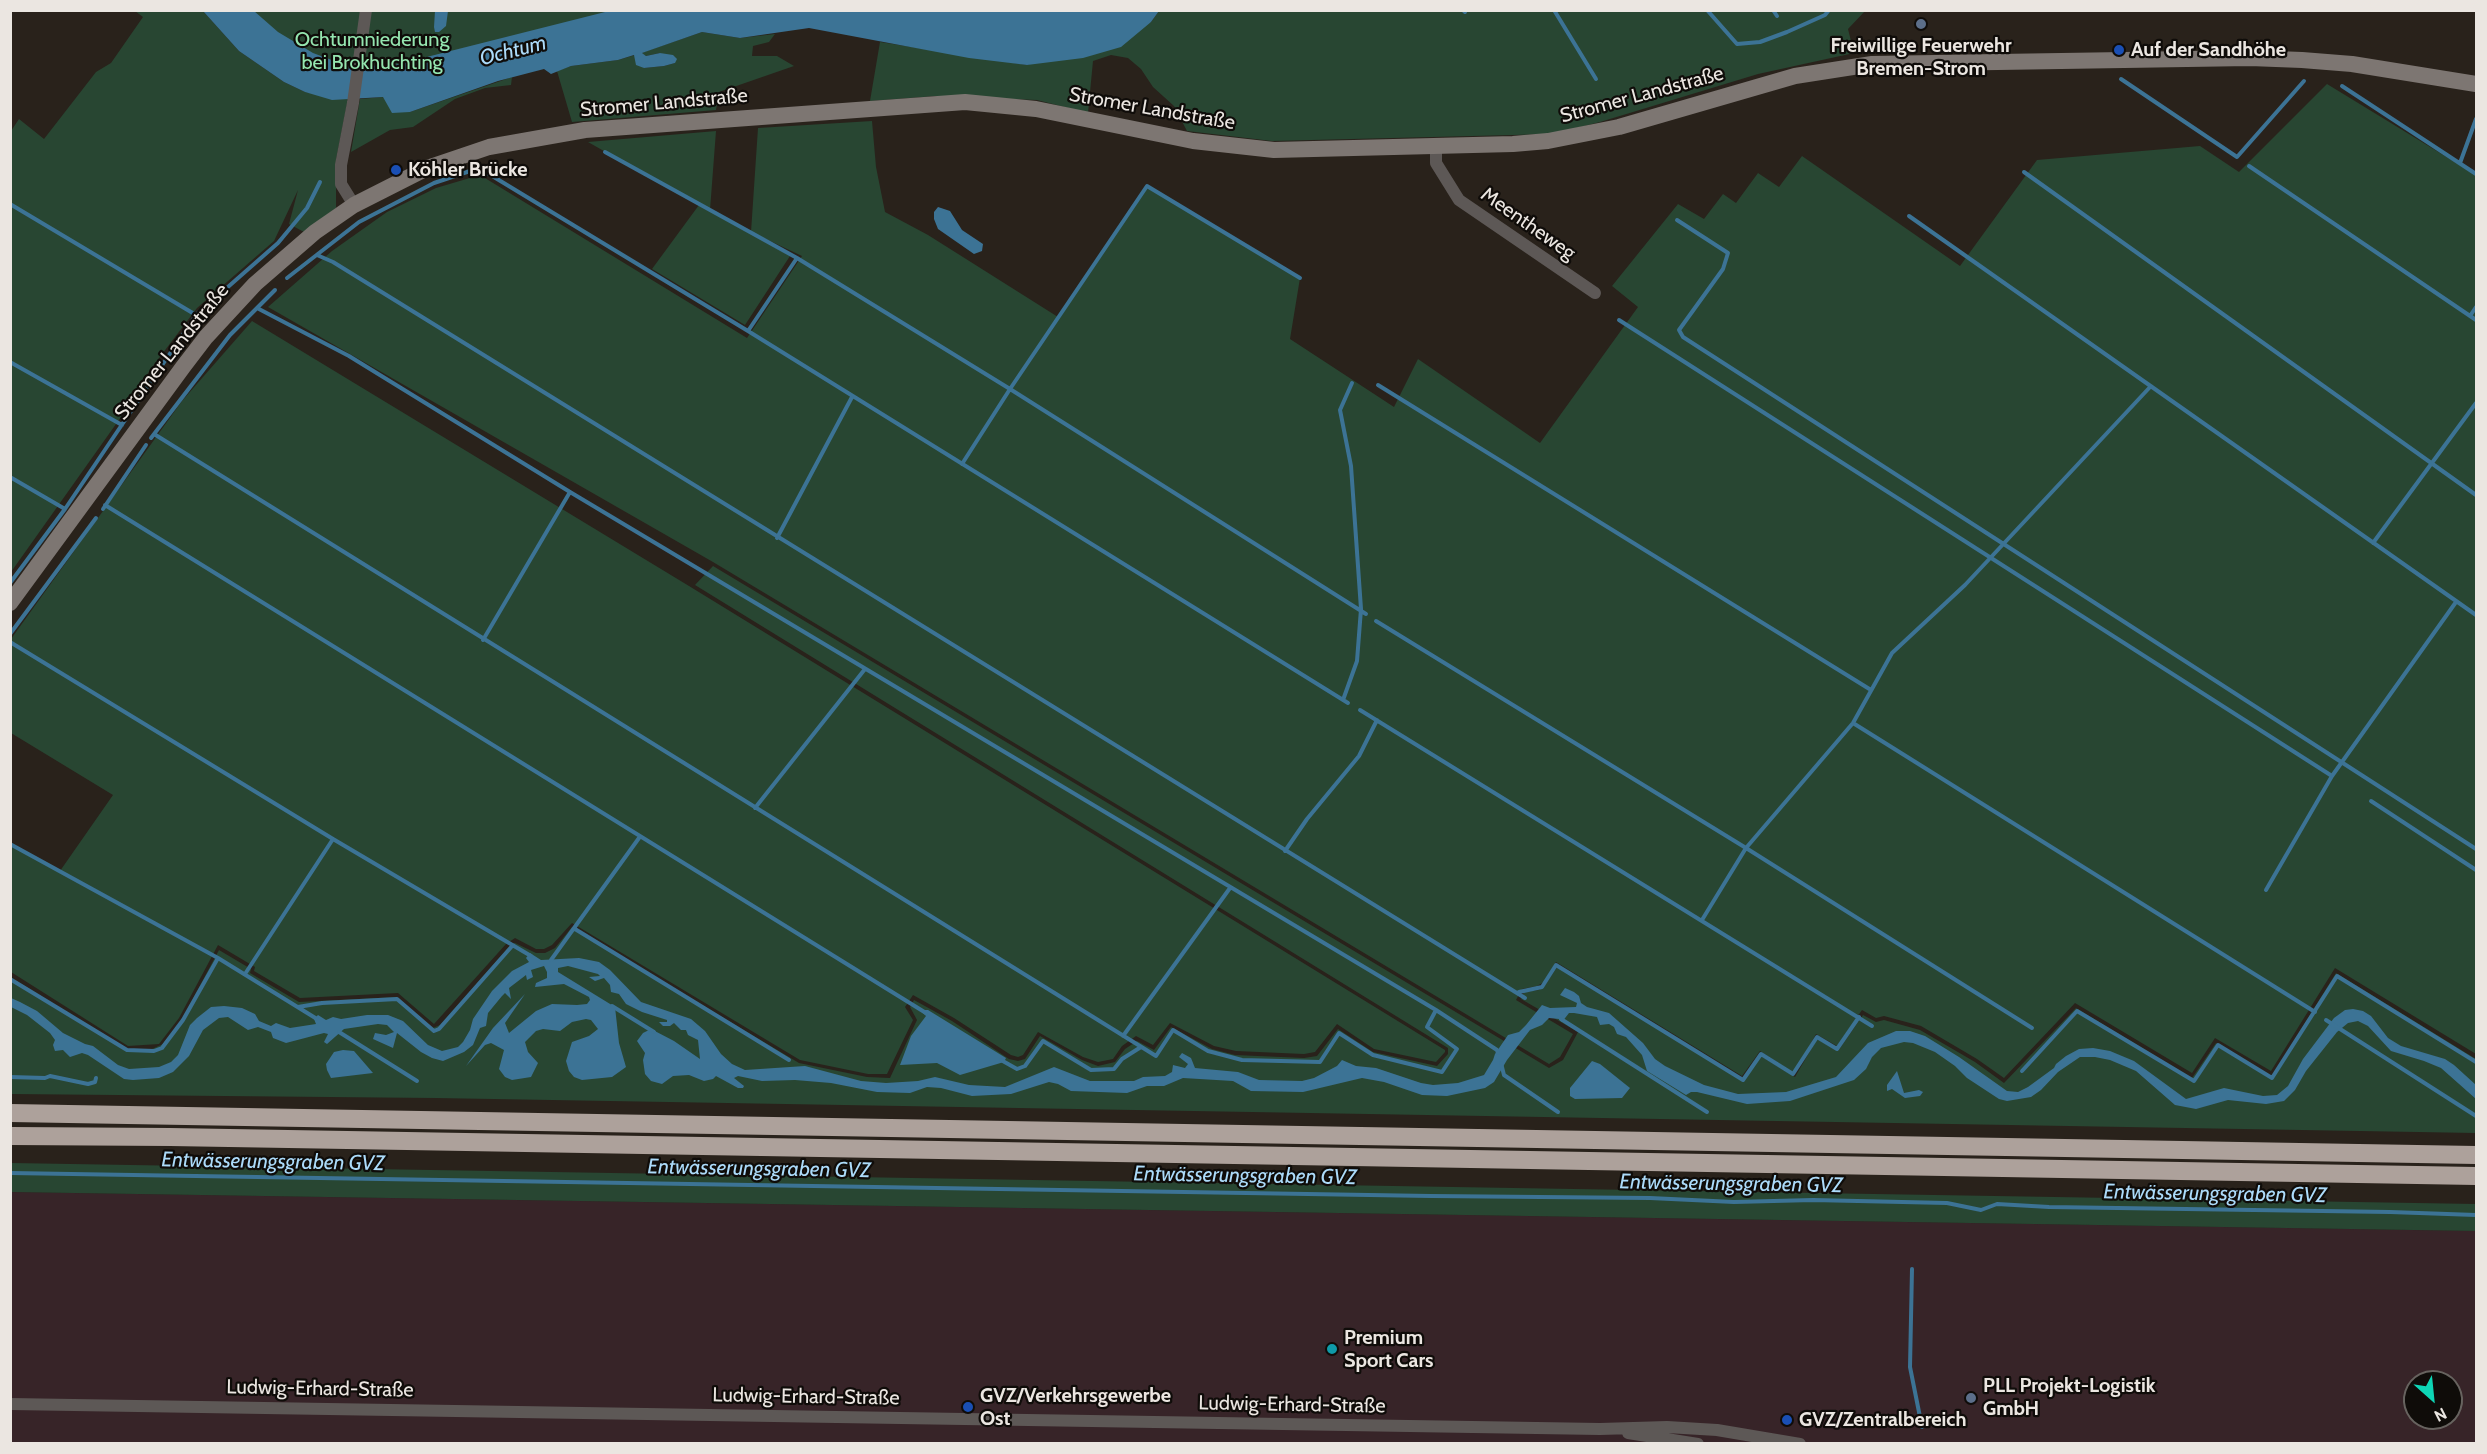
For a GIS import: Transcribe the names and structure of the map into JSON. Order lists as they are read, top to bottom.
{
  "streets": {
    "main road": ["Stromer Landstraße"],
    "street": ["Meentheweg", "Ludwig-Erhard-Straße"]
  },
  "crossings": [
    ["Stromer Landstraße", "Meentheweg"]
  ],
  "water": ["Ochtum", "Entwässerungsgraben GVZ"],
  "parks": ["Ochtumniederung bei Brokhuchting"],
  "places": [
    "Freiwillige Feuerwehr Bremen-Strom",
    "Auf der Sandhöhe",
    "Köhler Brücke",
    "Premium Sport Cars",
    "PLL Projekt-Logistik GmbH",
    "GVZ/Verkehrsgewerbe Ost",
    "GVZ/Zentralbereich"
  ],
  "north": "bottom right"
}
